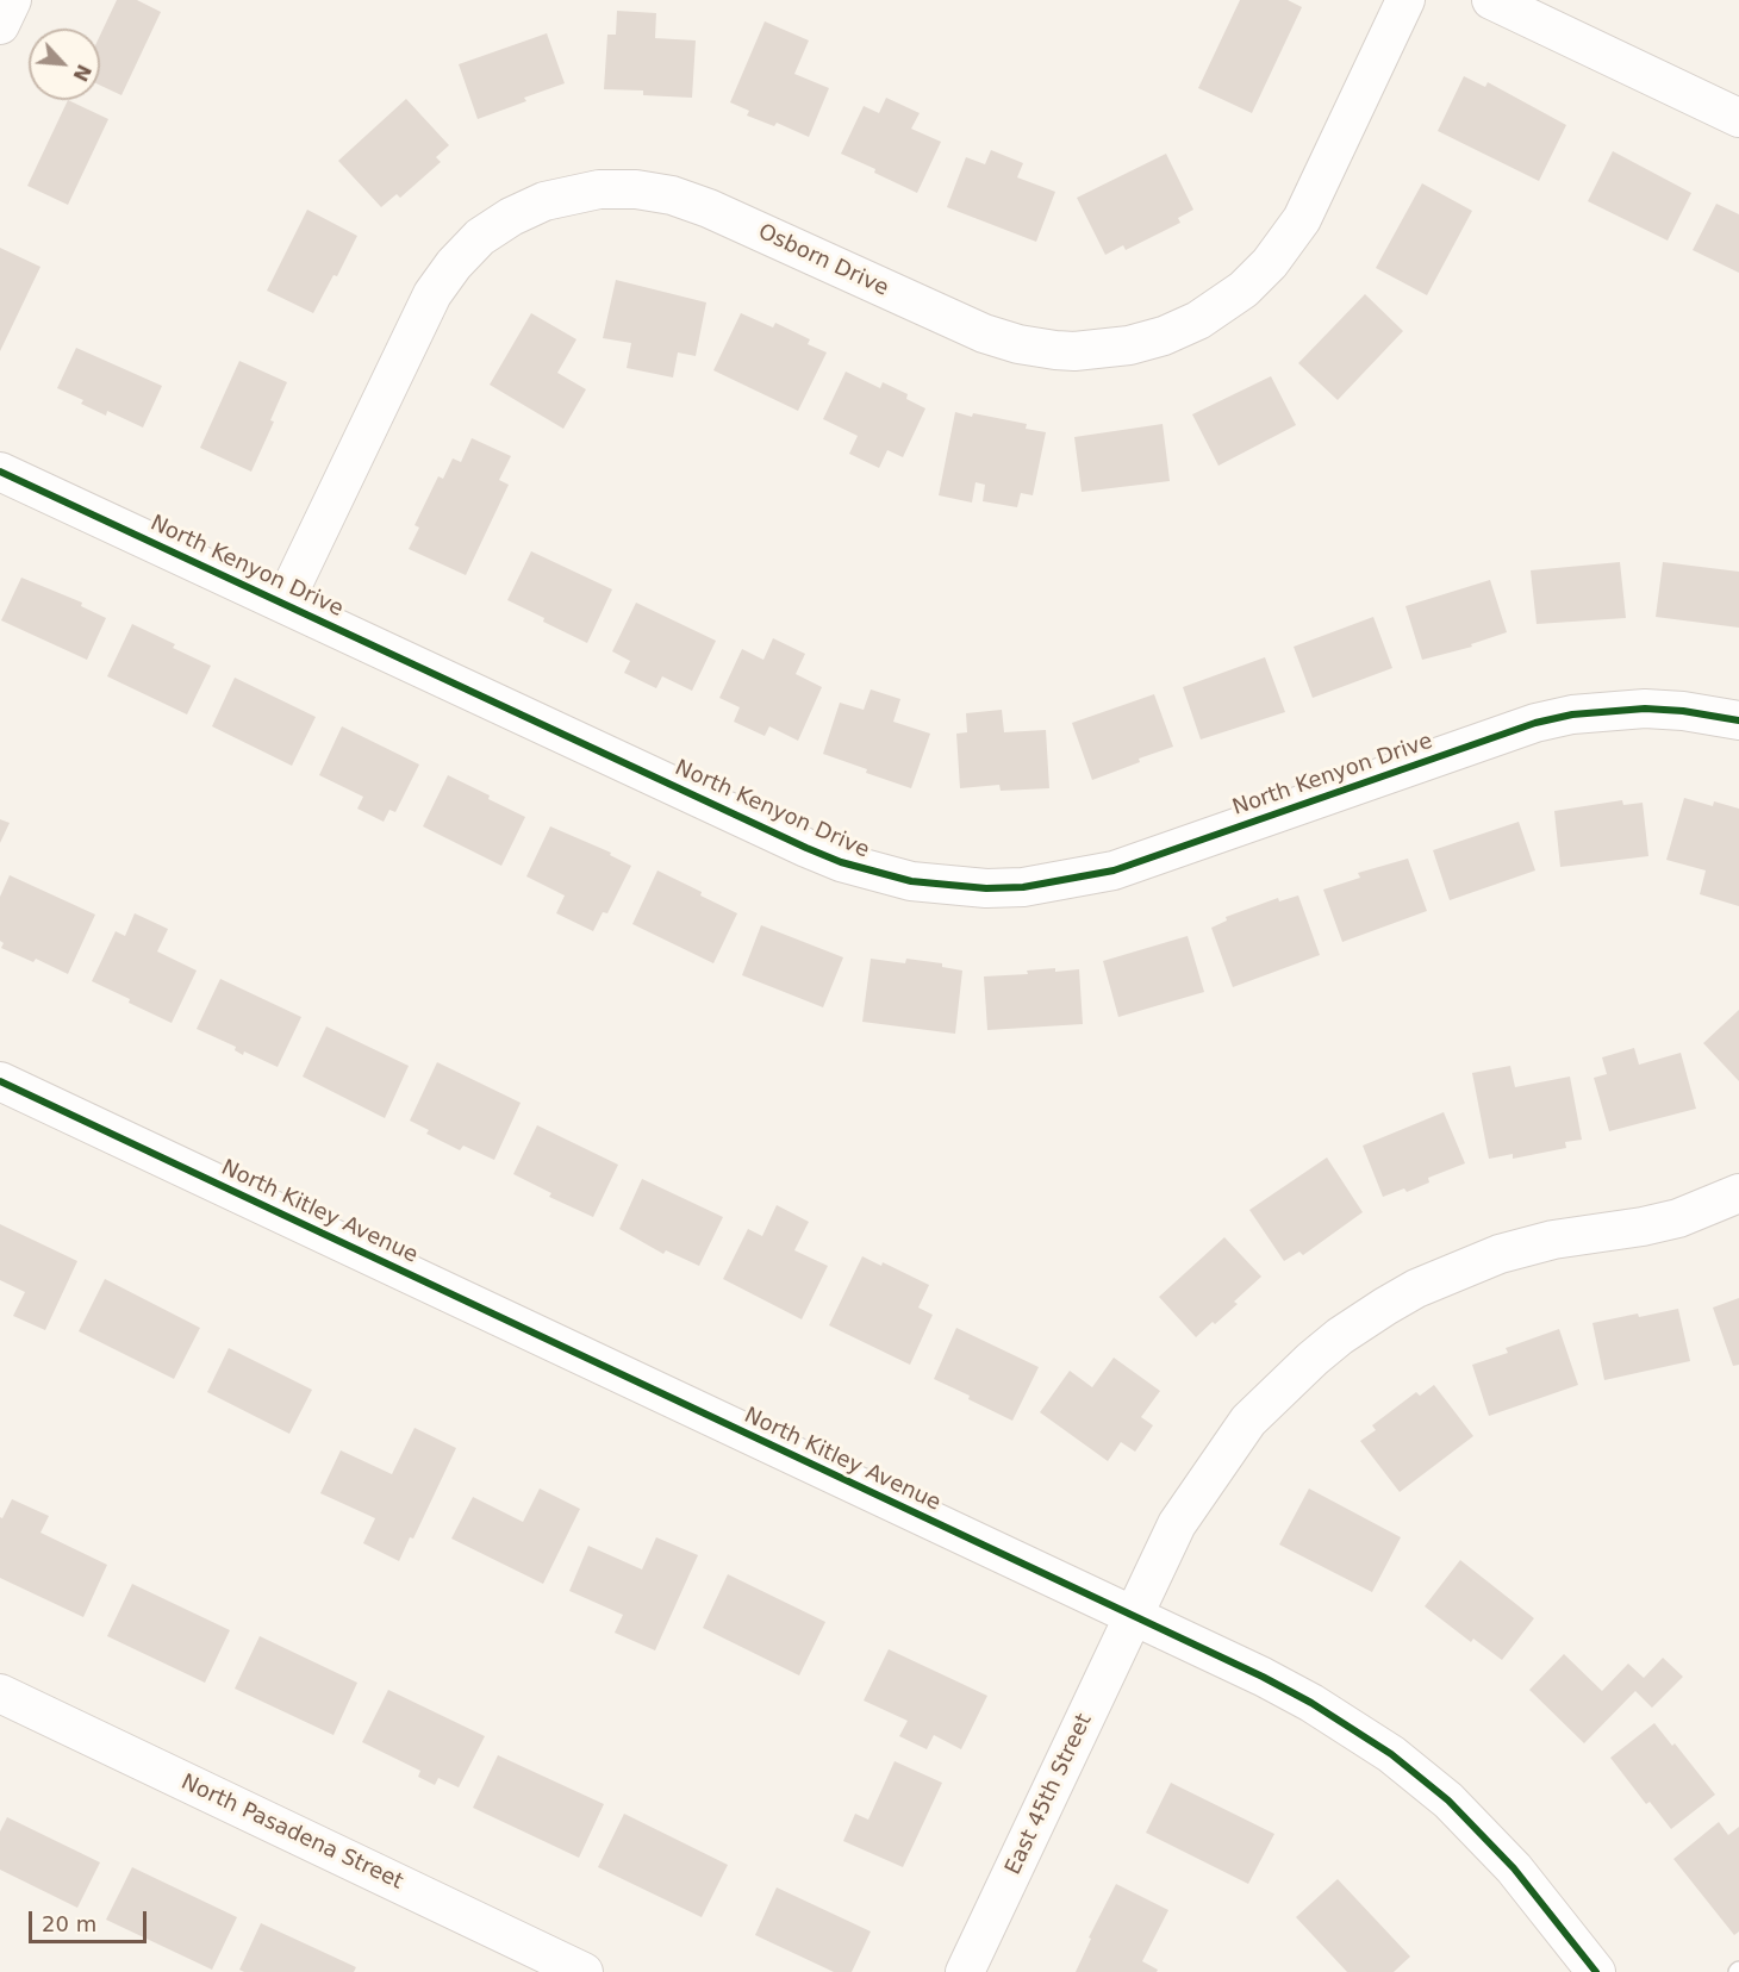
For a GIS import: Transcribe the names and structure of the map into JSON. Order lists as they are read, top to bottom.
{
  "streets": {
    "street": [
      "Osborn Drive",
      "North Kenyon Drive",
      "North Kitley Avenue",
      "East 45th Street",
      "North Pasadena Street"
    ]
  },
  "crossings": [
    ["Osborn Drive", "North Kenyon Drive"],
    ["North Kitley Avenue", "East 45th Street"]
  ],
  "scale_bar": "20 m",
  "north": "bottom right"
}
